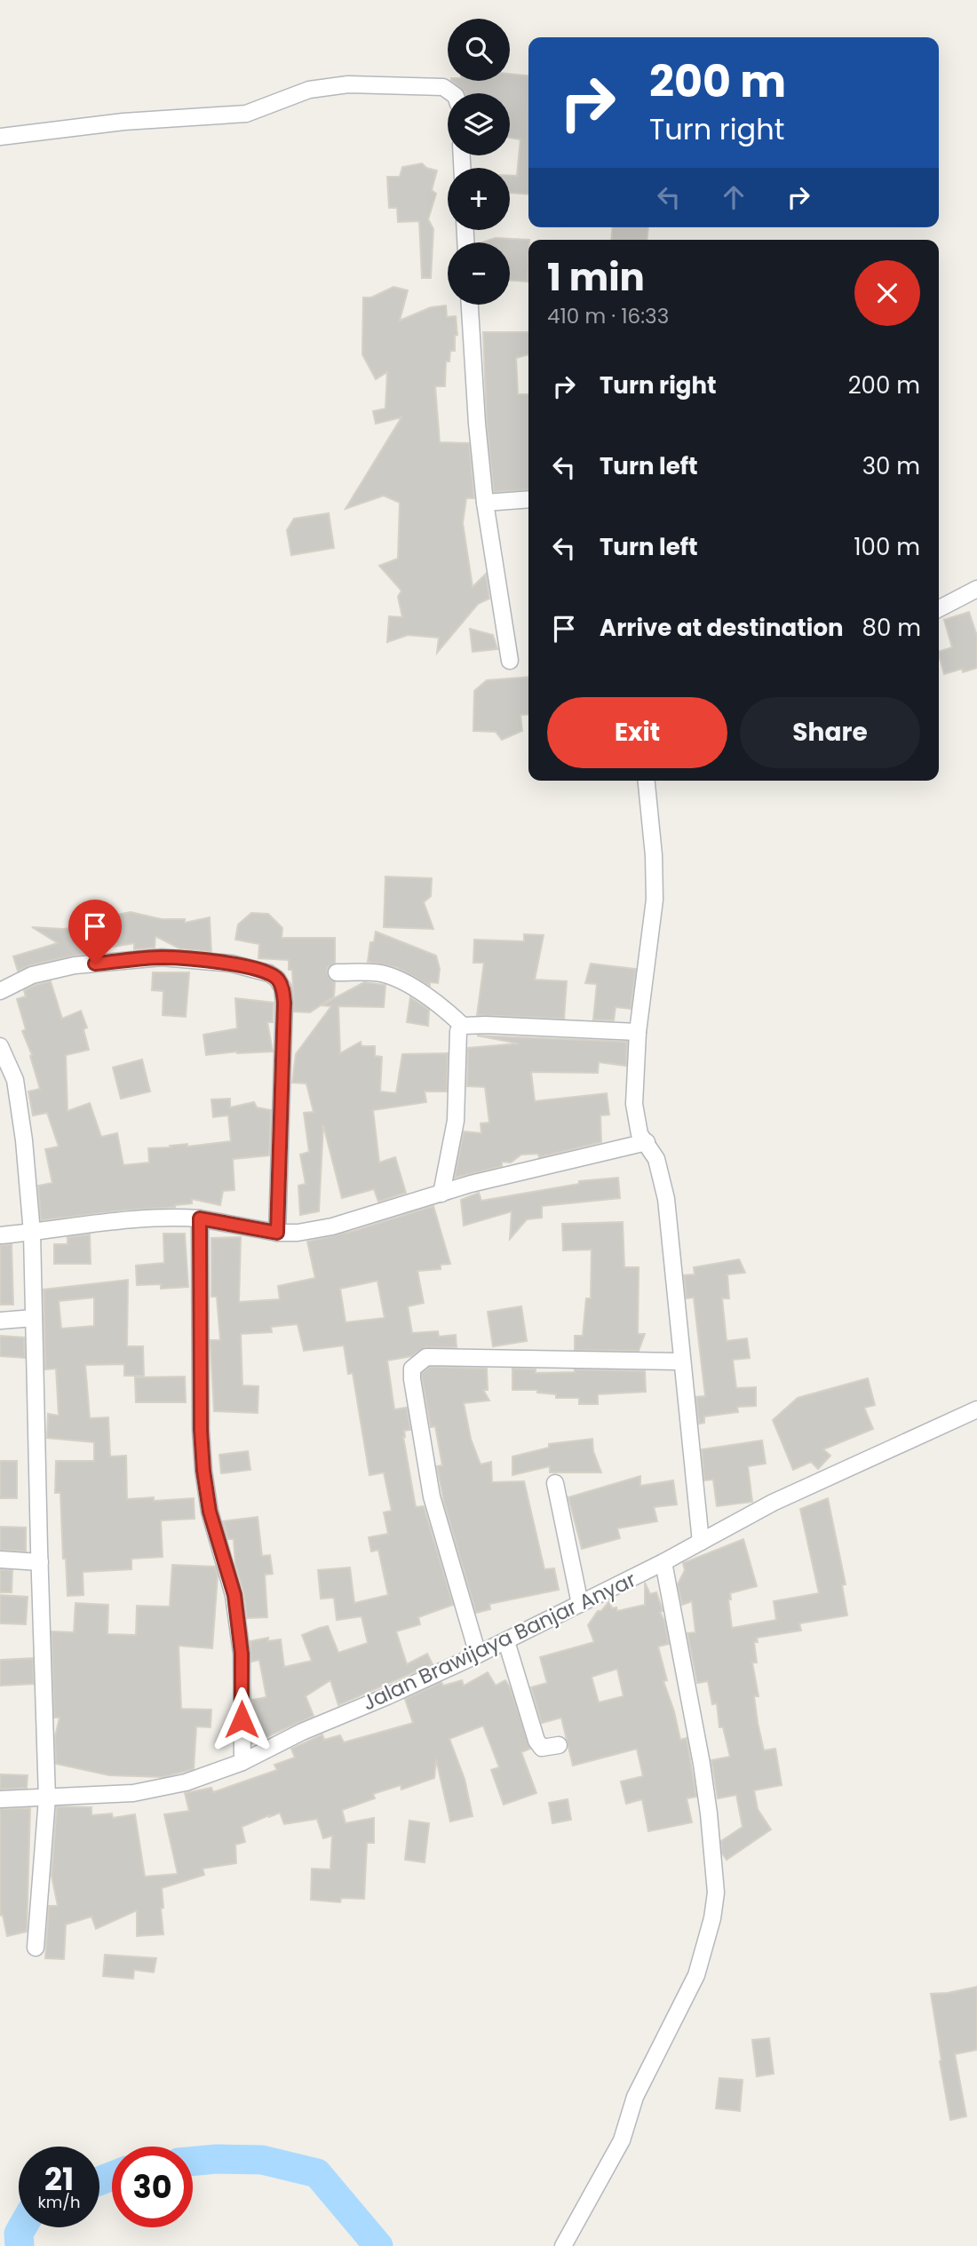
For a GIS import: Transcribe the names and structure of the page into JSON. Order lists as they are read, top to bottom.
{
  "streets": {
    "street": ["Jalan Brawijaya Banjar Anyar"]
  },
  "page": {
    "map_buttons": ["+", "−"],
    "turn": ["200 m", "Turn right"],
    "heading": ["1 min", "410 m · 16:33"],
    "list": [
      {
        "name": "Turn right",
        "value": "200 m"
      },
      {
        "name": "Turn left",
        "value": "30 m"
      },
      {
        "name": "Turn left",
        "value": "100 m"
      },
      {
        "name": "Arrive at destination",
        "value": "80 m"
      }
    ],
    "buttons": ["Exit", "Share"],
    "speed": "21 km/h",
    "limit": "30"
  }
}
